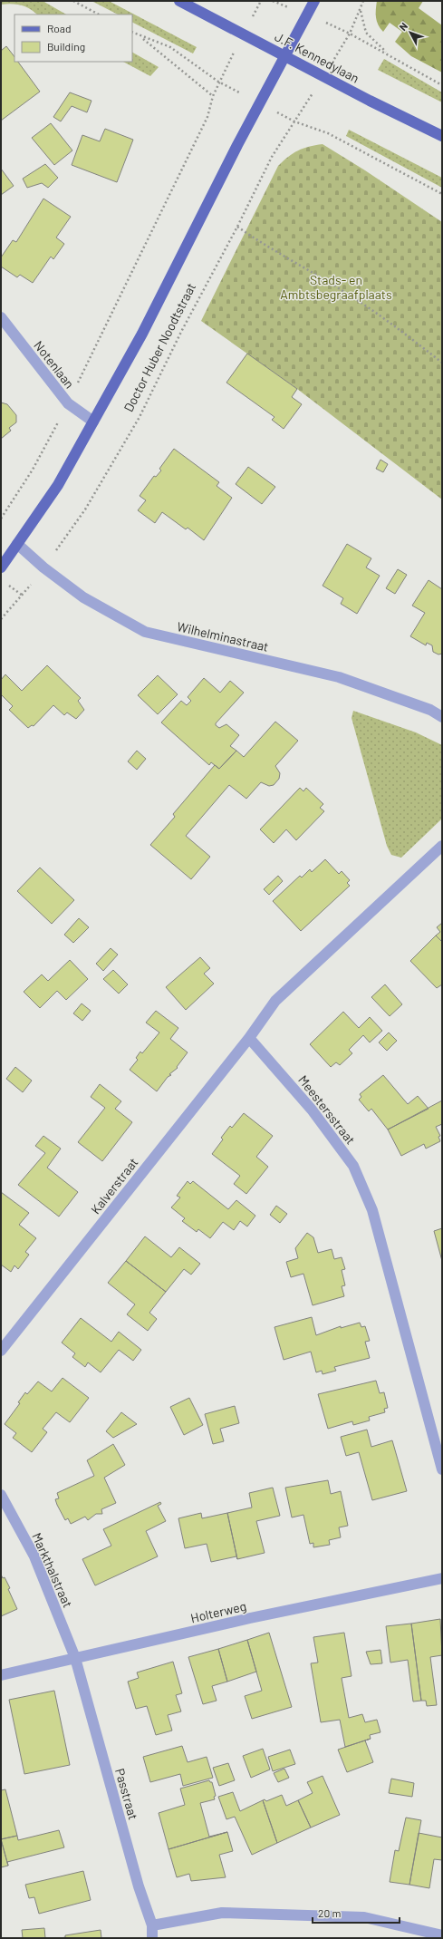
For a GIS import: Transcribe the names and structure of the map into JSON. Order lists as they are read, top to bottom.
{
  "streets": {
    "main road": ["J.F. Kennedylaan", "Doctor Huber Noodtstraat"],
    "street": [
      "Notenlaan",
      "Wilhelminastraat",
      "Meestersstraat",
      "Kalverstraat",
      "Markthalstraat",
      "Holterweg",
      "Passtraat"
    ]
  },
  "crossings": [
    ["J.F. Kennedylaan", "Doctor Huber Noodtstraat"],
    ["Doctor Huber Noodtstraat", "Notenlaan"],
    ["Doctor Huber Noodtstraat", "Wilhelminastraat"],
    ["Meestersstraat", "Kalverstraat"],
    ["Markthalstraat", "Holterweg"],
    ["Markthalstraat", "Passtraat"],
    ["Holterweg", "Passtraat"]
  ],
  "parks": ["Stads- en Ambtsbegraafplaats"],
  "legend": ["Road", "Building"],
  "scale_bar": "20 m",
  "north": "top left"
}
